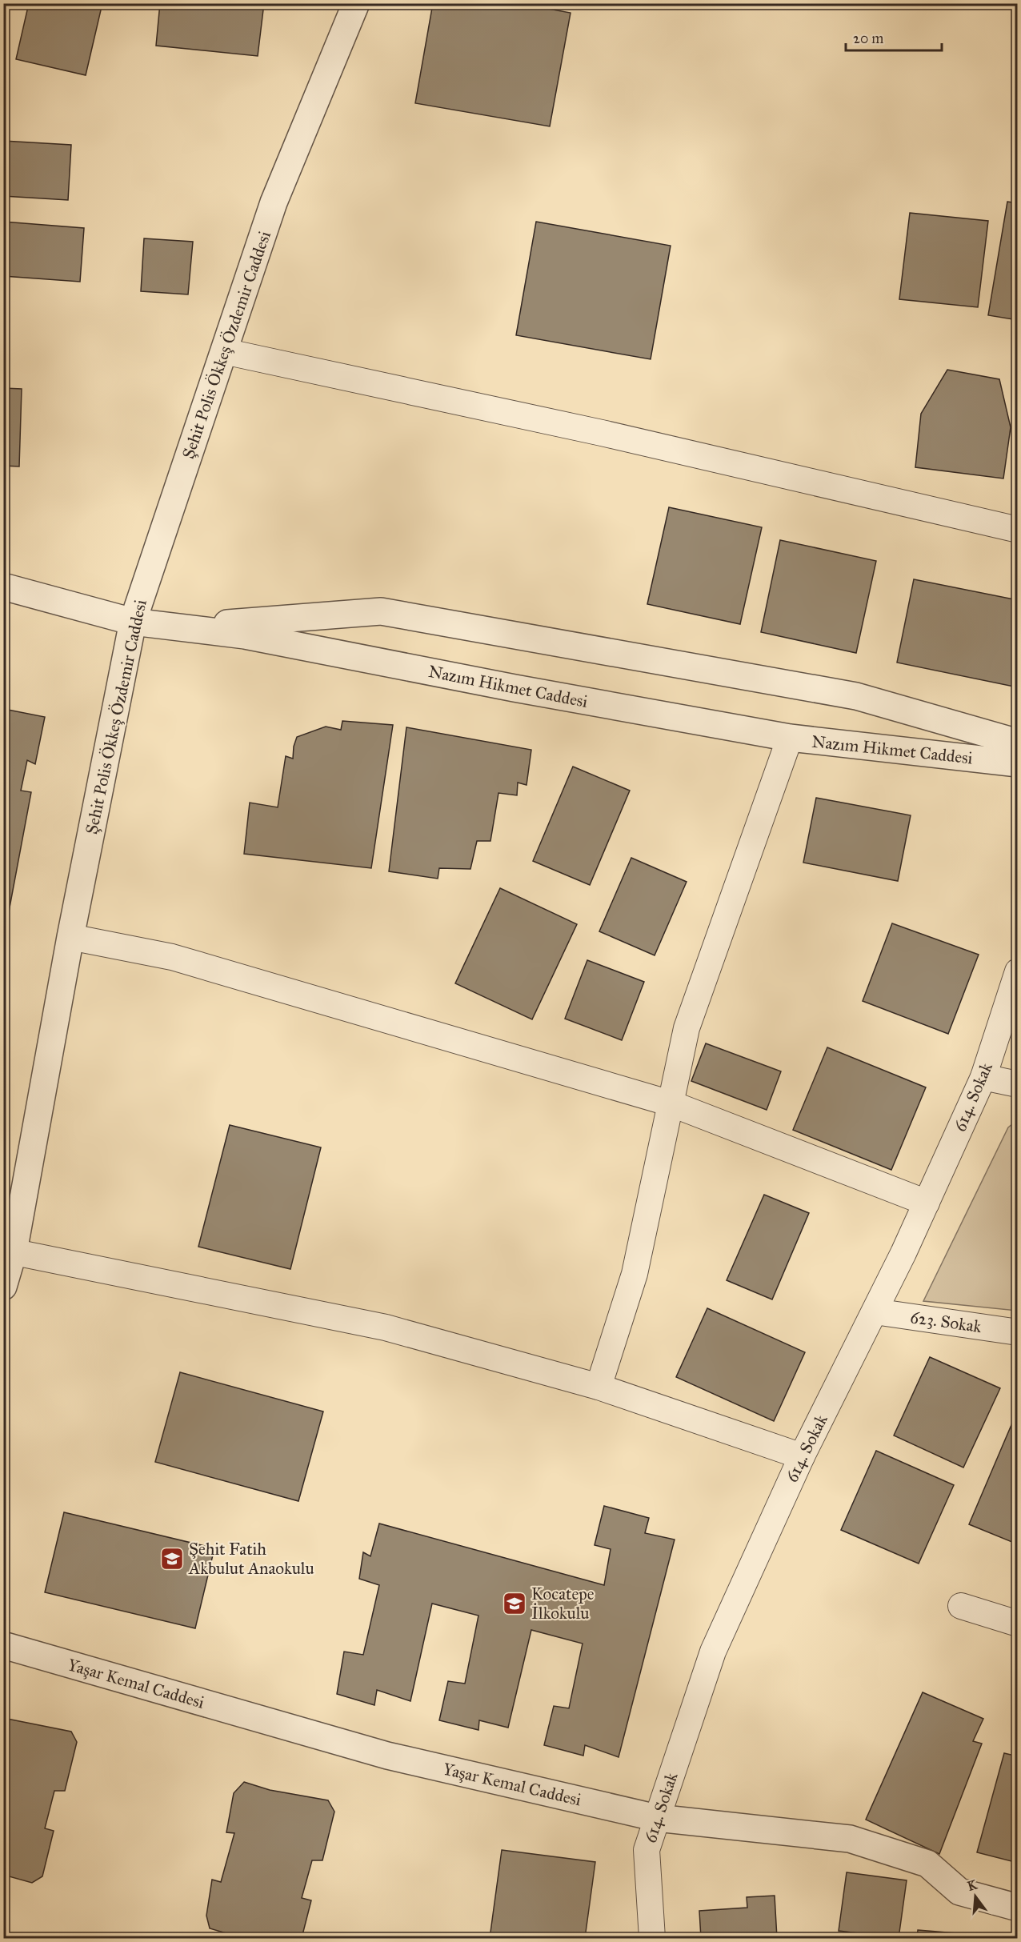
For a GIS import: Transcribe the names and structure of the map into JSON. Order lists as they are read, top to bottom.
{
  "streets": {
    "street": [
      "Şehit Polis Ökkeş Özdemir Caddesi",
      "Nazım Hikmet Caddesi",
      "614. Sokak",
      "623. Sokak",
      "Yaşar Kemal Caddesi"
    ]
  },
  "crossings": [
    ["Şehit Polis Ökkeş Özdemir Caddesi", "Nazım Hikmet Caddesi"],
    ["614. Sokak", "623. Sokak"],
    ["614. Sokak", "Yaşar Kemal Caddesi"]
  ],
  "places": {
    "school or university": ["Şehit Fatih Akbulut Anaokulu", "Kocatepe İlkokulu"]
  },
  "scale_bar": "20 m",
  "north": "top"
}
